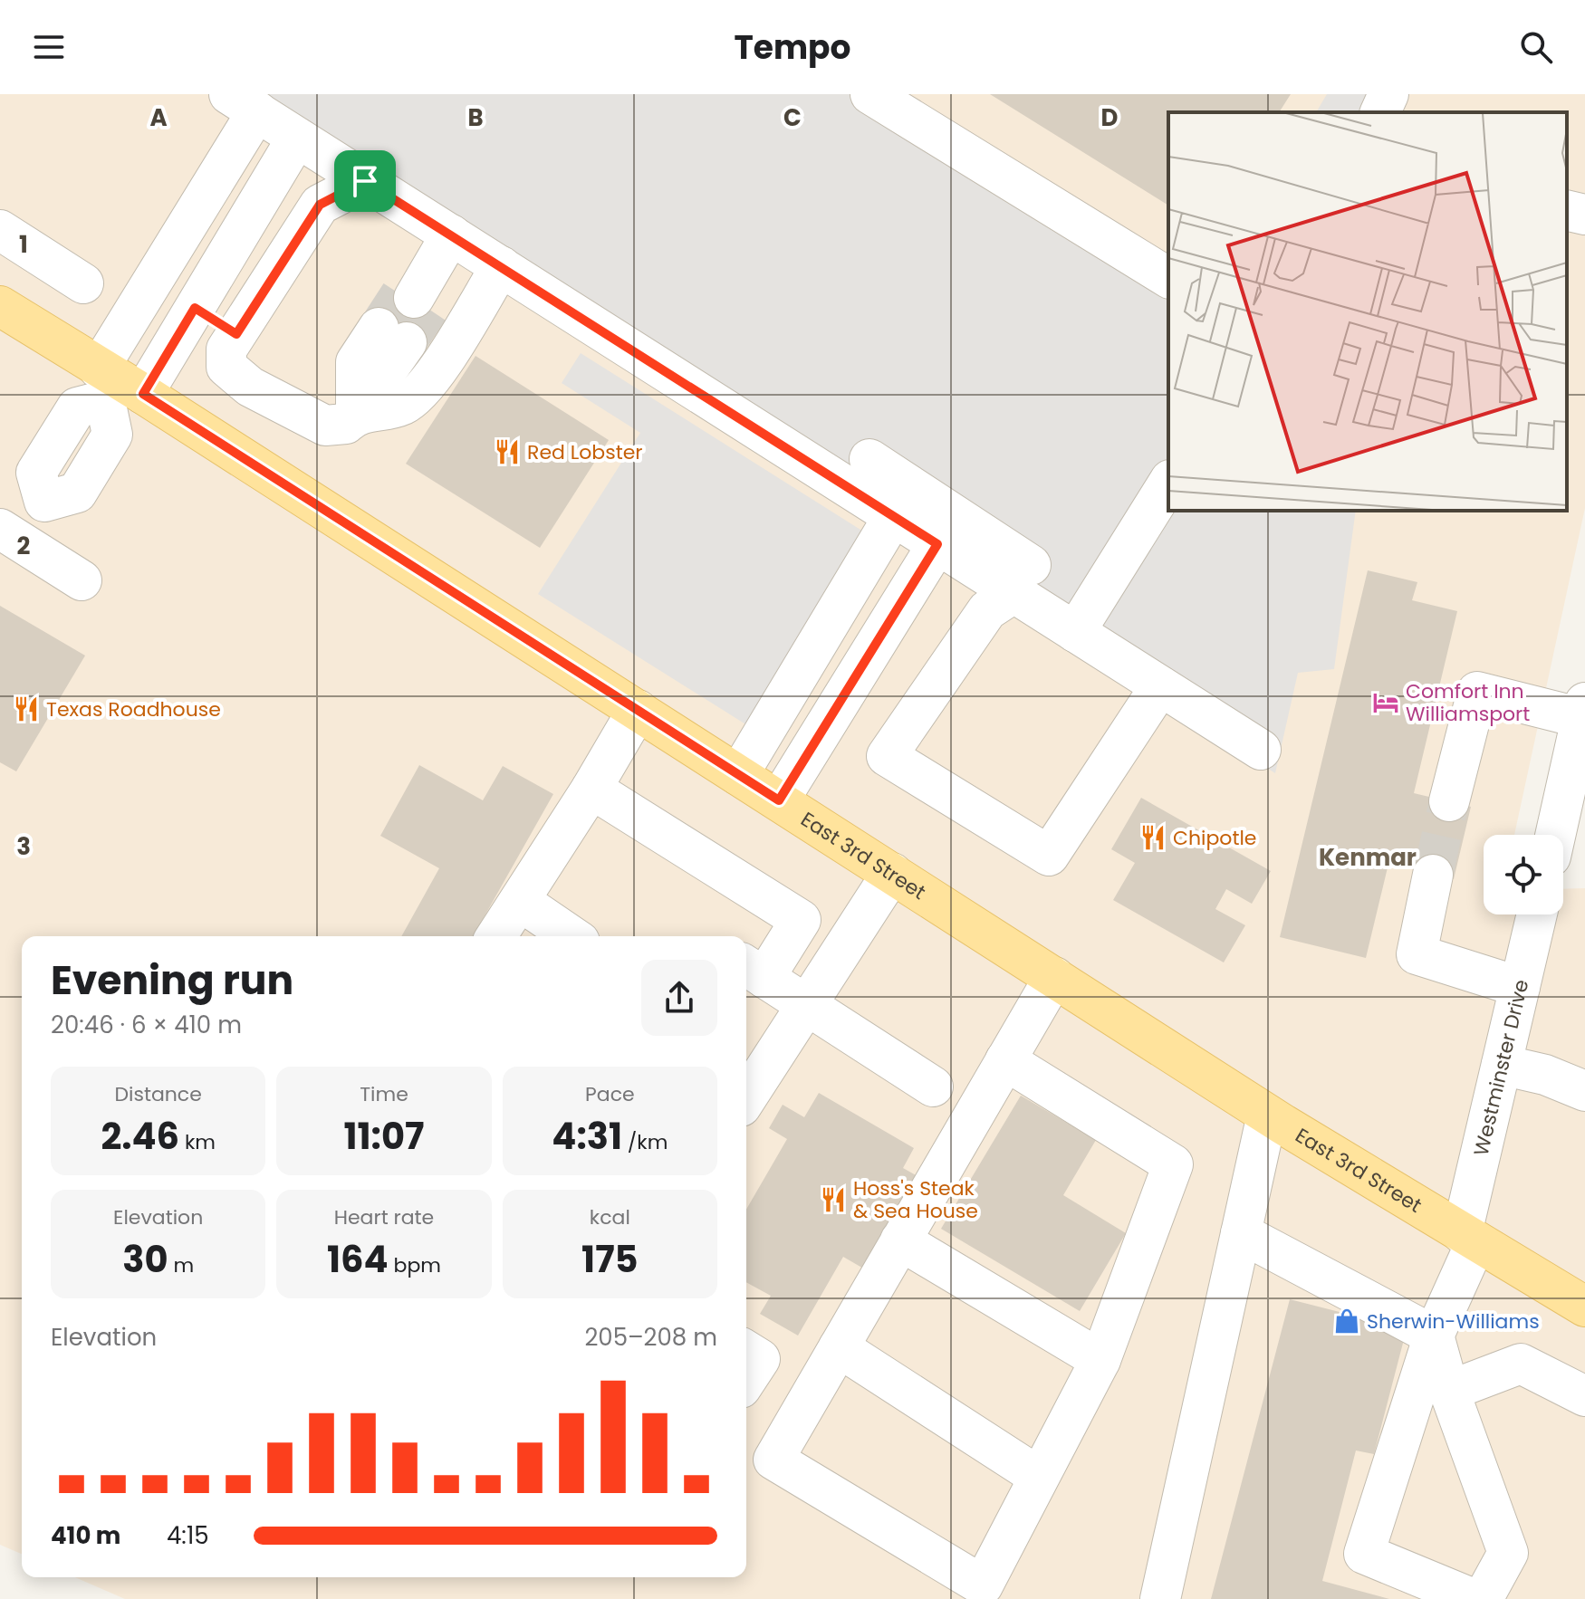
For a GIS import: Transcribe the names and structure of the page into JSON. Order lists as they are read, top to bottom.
{
  "streets": {
    "main road": ["East 3rd Street"],
    "street": ["Westminster Drive"]
  },
  "crossings": [
    ["East 3rd Street", "Westminster Drive"]
  ],
  "districts": ["Kenmar"],
  "places": {
    "restaurant": [
      "Red Lobster",
      "Texas Roadhouse",
      "Chipotle",
      "Hoss's Steak & Sea House"
    ],
    "hotel": ["Comfort Inn Williamsport"],
    "shop": ["Sherwin-Williams"]
  },
  "page": {
    "header": "Tempo",
    "heading": ["Evening run", "20:46 · 6 × 410 m"],
    "stats": [
      ["Distance", "2.46 km"],
      ["Time", "11:07"],
      ["Pace", "4:31 /km"],
      ["Elevation", "30 m"],
      ["Heart rate", "164 bpm"],
      ["kcal", "175"]
    ],
    "chart": ["Elevation", "205–208 m"],
    "list": [
      {
        "name": "410 m",
        "note": "4:15"
      }
    ]
  },
  "grid": {
    "columns": [
      "A",
      "B",
      "C",
      "D"
    ],
    "rows": ["1", "2", "3"]
  }
}
